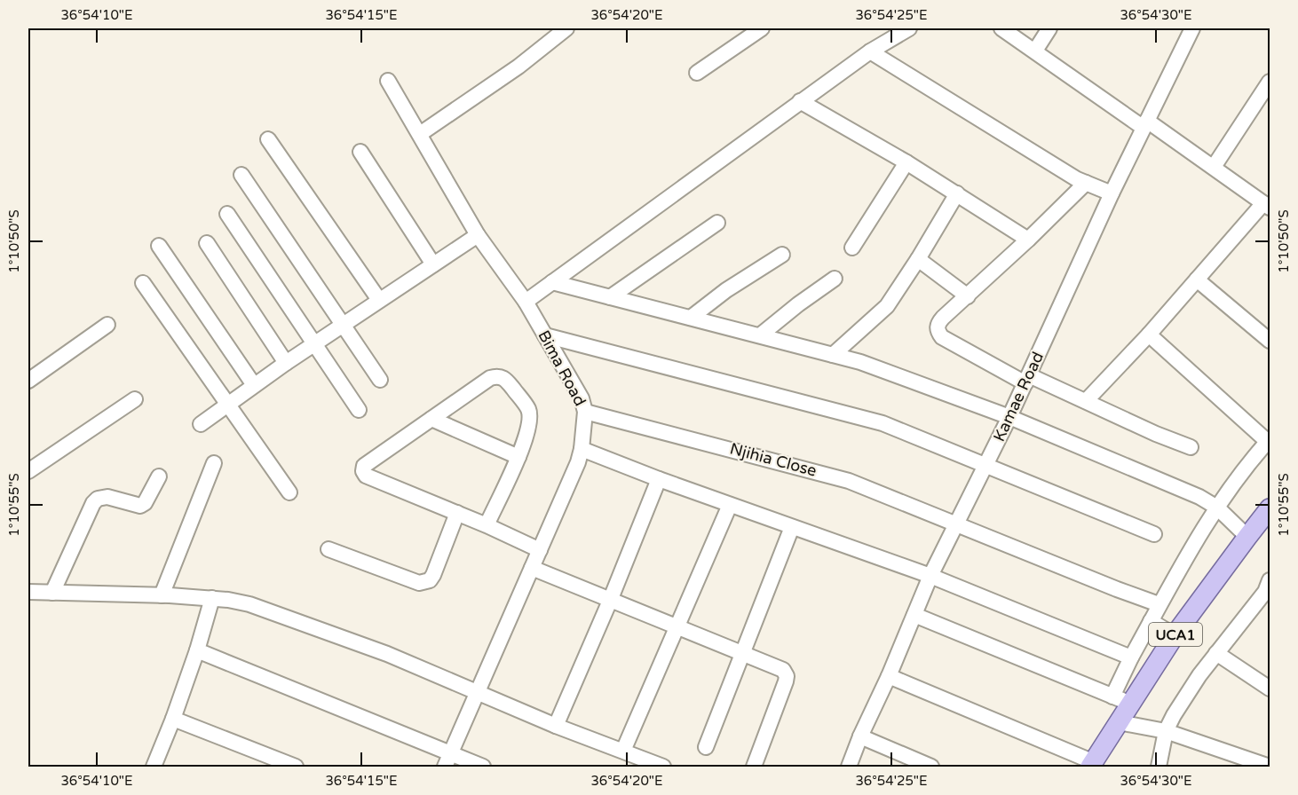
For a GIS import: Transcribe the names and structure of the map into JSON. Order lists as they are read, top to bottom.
{
  "streets": {
    "main road": ["UCA1"],
    "street": ["Bima Road", "Kamae Road", "Njihia Close"]
  },
  "crossings": [
    ["Bima Road", "Njihia Close"],
    ["Kamae Road", "Njihia Close"]
  ],
  "coordinates": [
    "36°54'10\"E",
    "36°54'15\"E",
    "36°54'20\"E",
    "36°54'25\"E",
    "36°54'30\"E",
    "1°10'50\"S",
    "1°10'55\"S"
  ]
}
